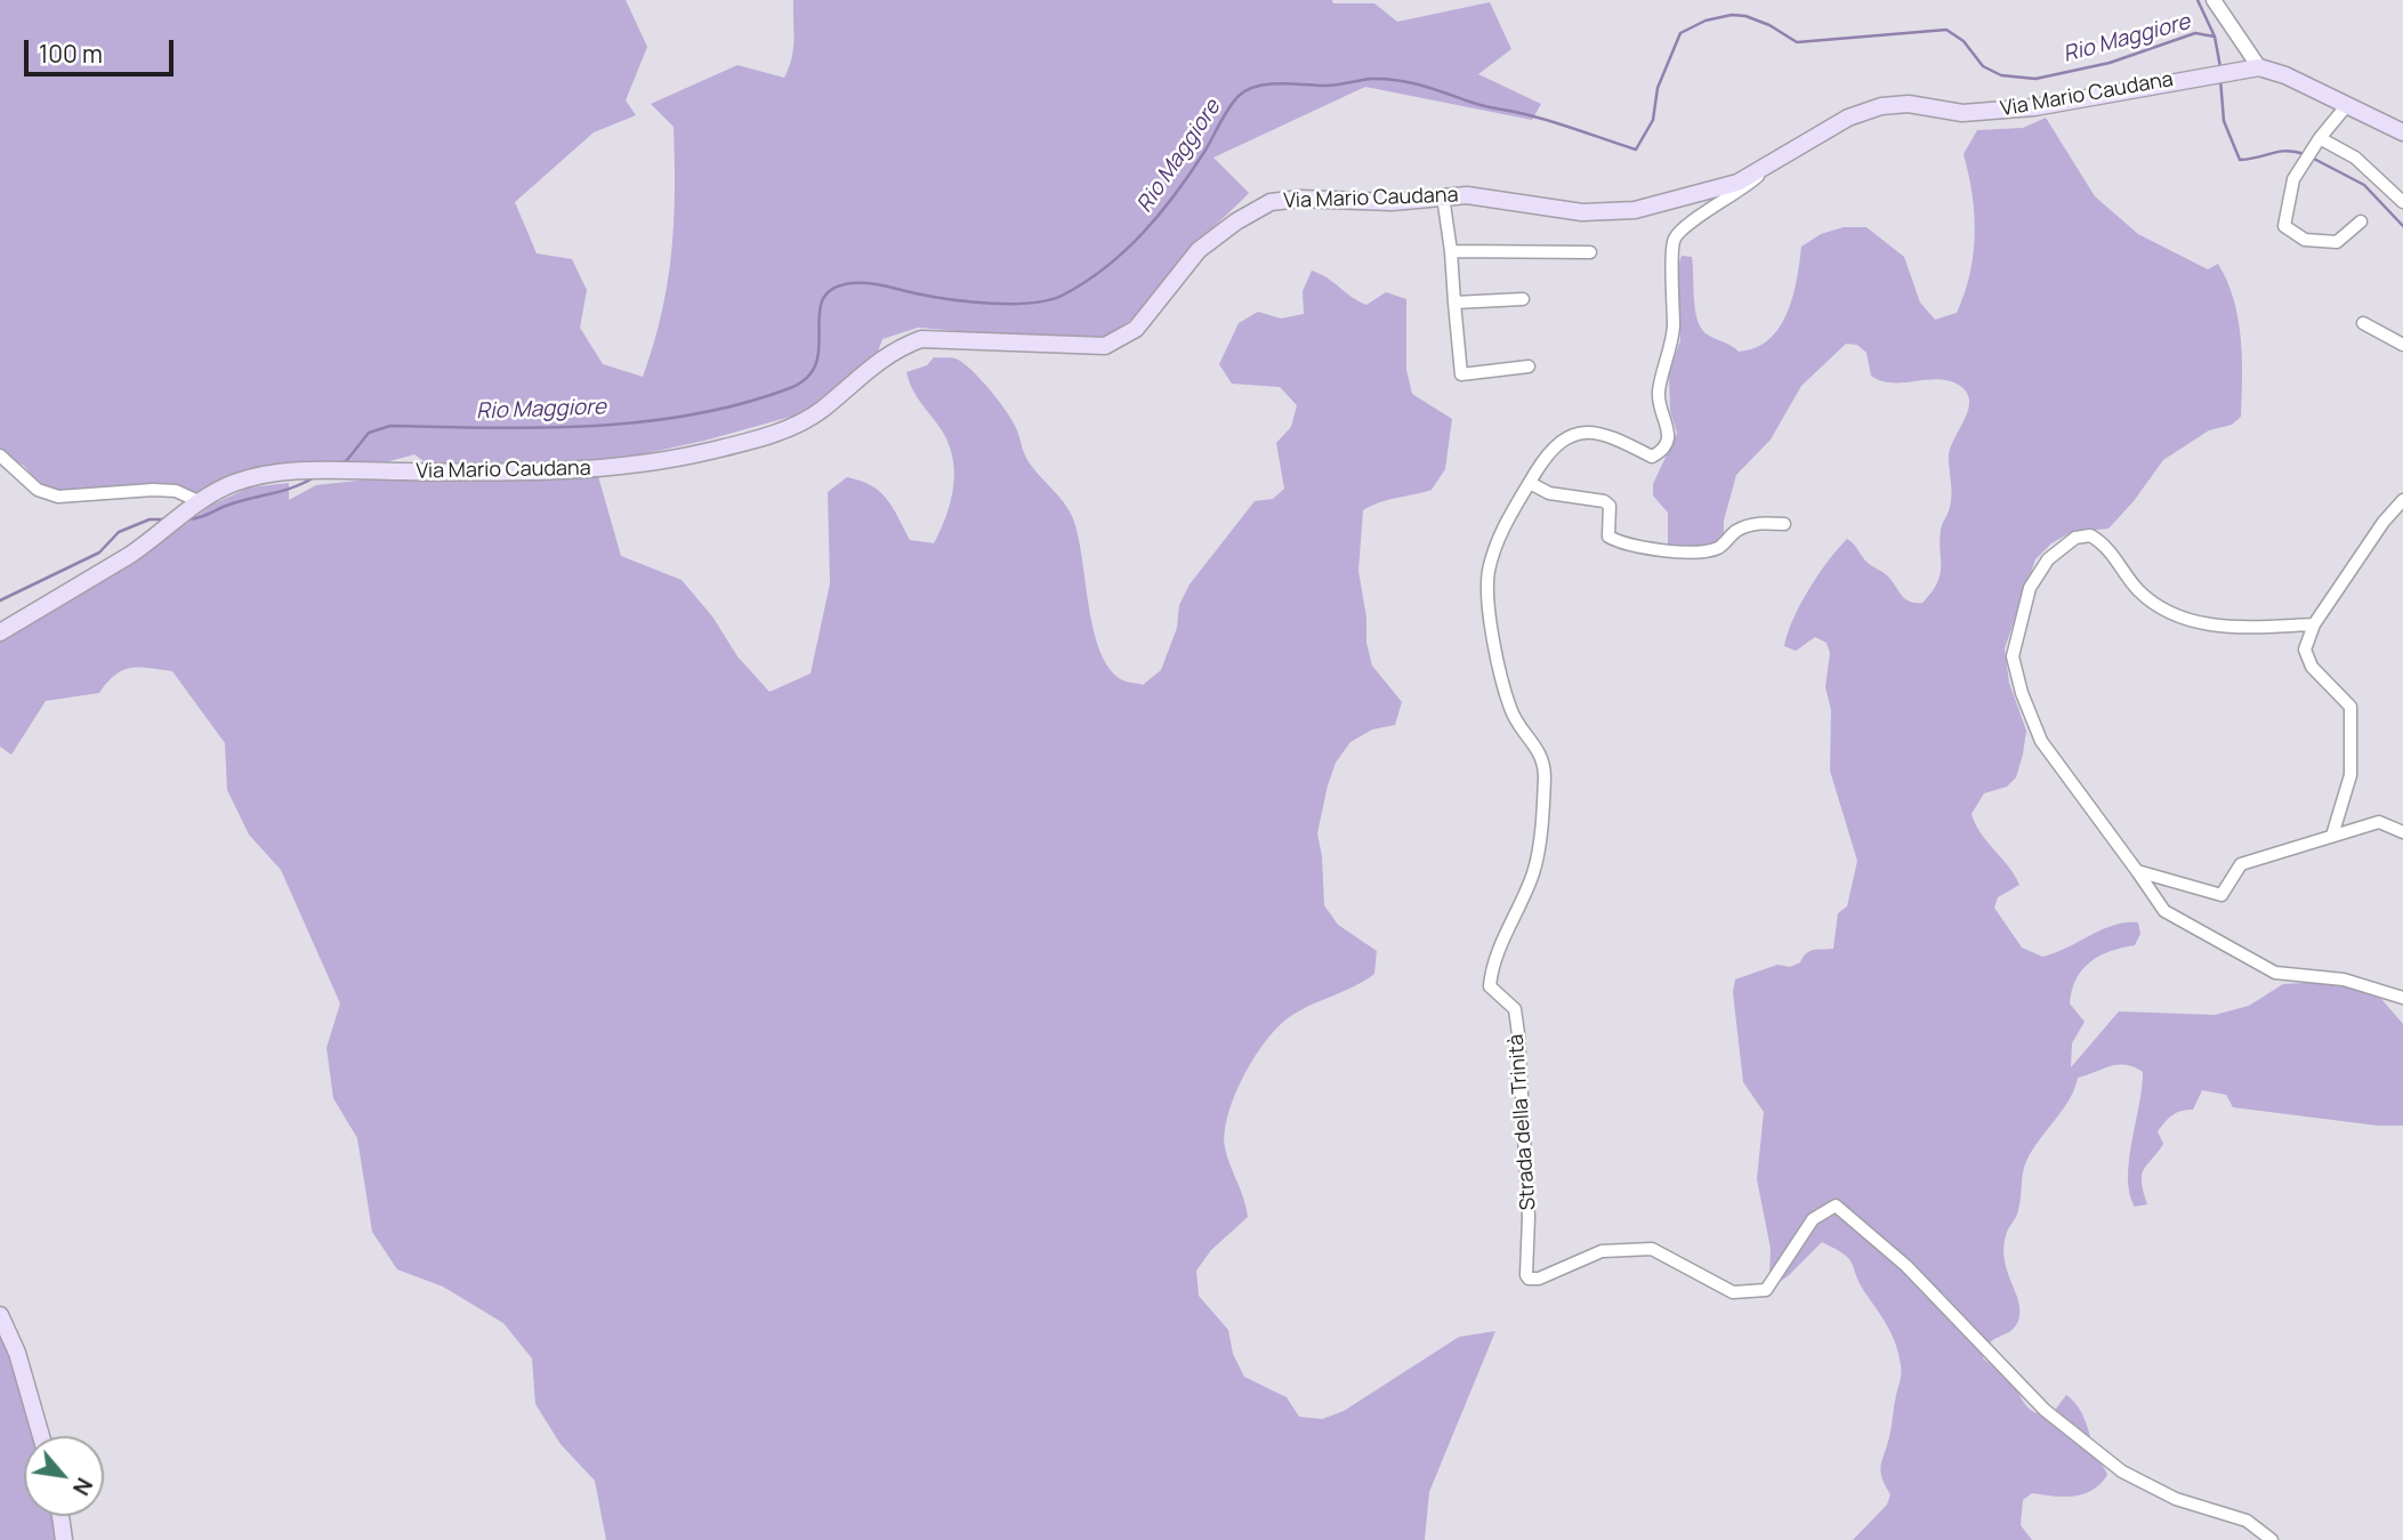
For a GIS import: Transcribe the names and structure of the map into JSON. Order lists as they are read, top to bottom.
{
  "streets": {
    "main road": ["Via Mario Caudana"],
    "street": ["Strada della Trinità"]
  },
  "crossings": [
    ["Via Mario Caudana", "Strada della Trinità"]
  ],
  "water": ["Rio Maggiore"],
  "scale_bar": "100 m",
  "north": "bottom right"
}
